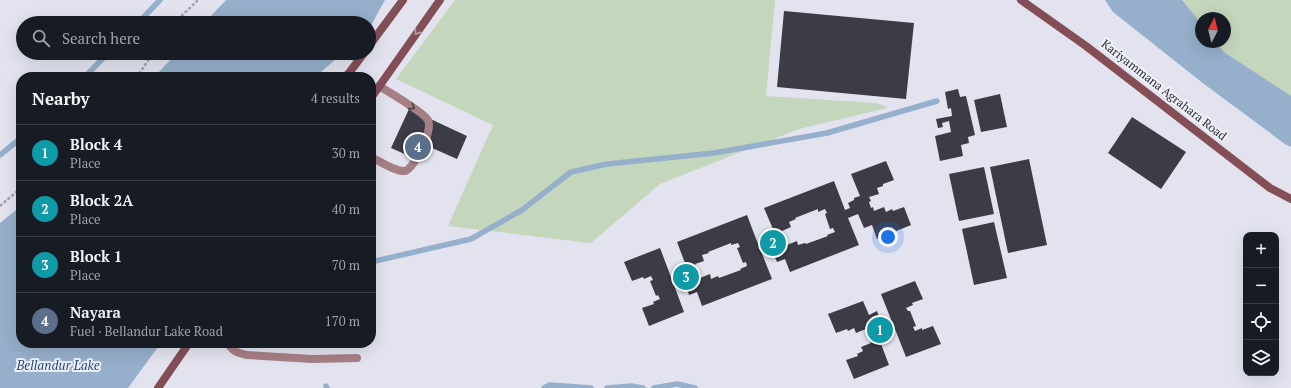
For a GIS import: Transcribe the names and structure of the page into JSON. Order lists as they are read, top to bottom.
{
  "streets": {
    "street": ["Kariyammana Agrahara Road"]
  },
  "water": ["Bellandur Lake"],
  "north": "top",
  "page": {
    "search": "Search here",
    "heading": ["Nearby", "4 results"],
    "list": [
      {
        "mark": "1",
        "name": "Block 4",
        "note": "Place",
        "value": "30 m"
      },
      {
        "mark": "2",
        "name": "Block 2A",
        "note": "Place",
        "value": "40 m"
      },
      {
        "mark": "3",
        "name": "Block 1",
        "note": "Place",
        "value": "70 m"
      },
      {
        "mark": "4",
        "name": "Nayara",
        "note": "Fuel · Bellandur Lake Road",
        "value": "170 m"
      }
    ],
    "pins": [
      "4",
      "2",
      "3",
      "1"
    ],
    "map_buttons": ["+", "−"]
  }
}
